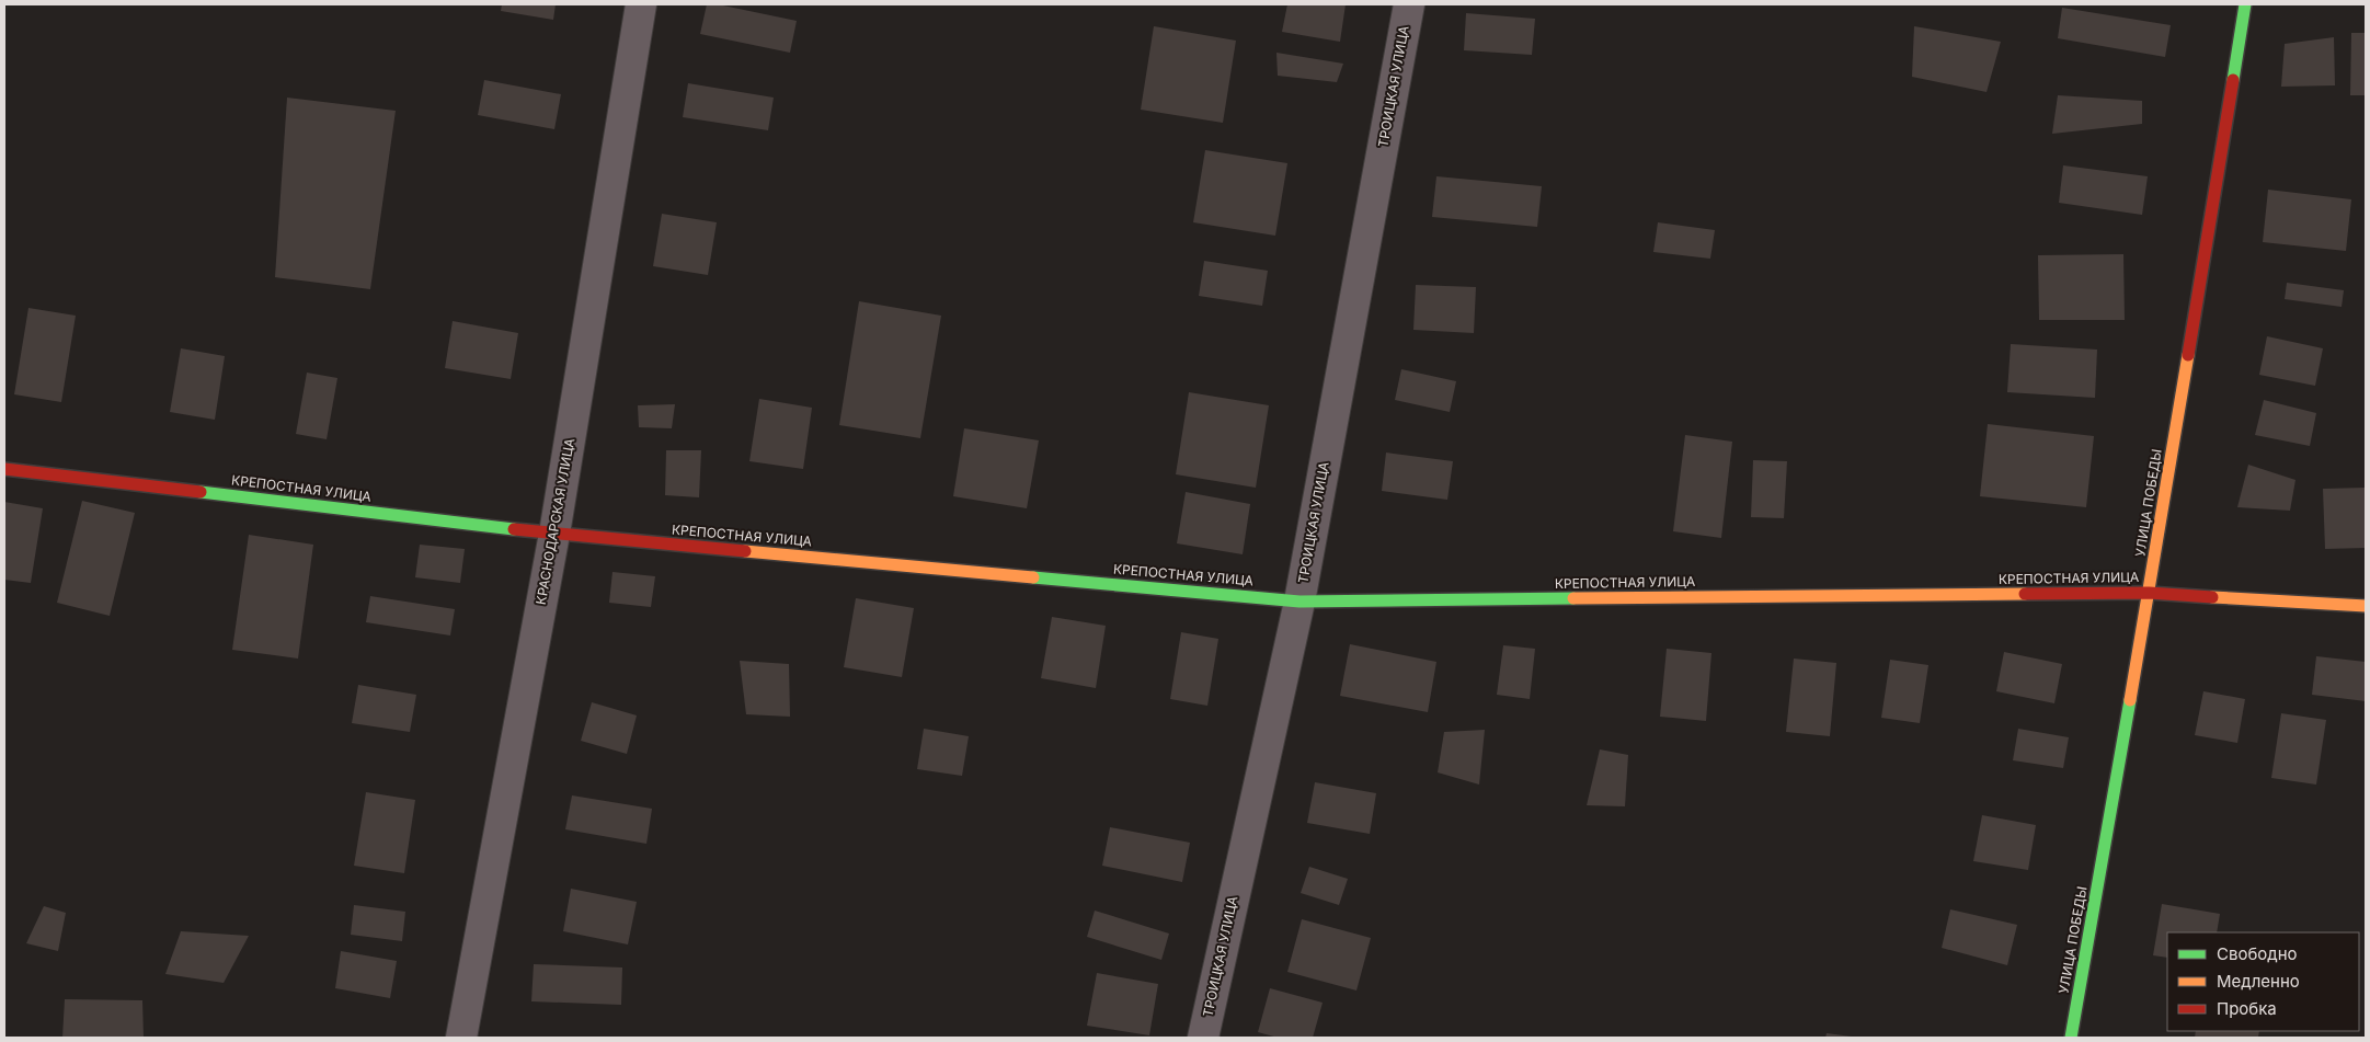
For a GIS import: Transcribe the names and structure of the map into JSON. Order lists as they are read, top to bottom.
{
  "streets": {
    "street": [
      "ТРОИЦКАЯ УЛИЦА",
      "КРЕПОСТНАЯ УЛИЦА",
      "УЛИЦА ПОБЕДЫ",
      "КРАСНОДАРСКАЯ УЛИЦА"
    ]
  },
  "crossings": [
    ["ТРОИЦКАЯ УЛИЦА", "КРЕПОСТНАЯ УЛИЦА"],
    ["КРЕПОСТНАЯ УЛИЦА", "УЛИЦА ПОБЕДЫ"],
    ["КРЕПОСТНАЯ УЛИЦА", "КРАСНОДАРСКАЯ УЛИЦА"]
  ],
  "legend": ["Свободно", "Медленно", "Пробка"]
}
